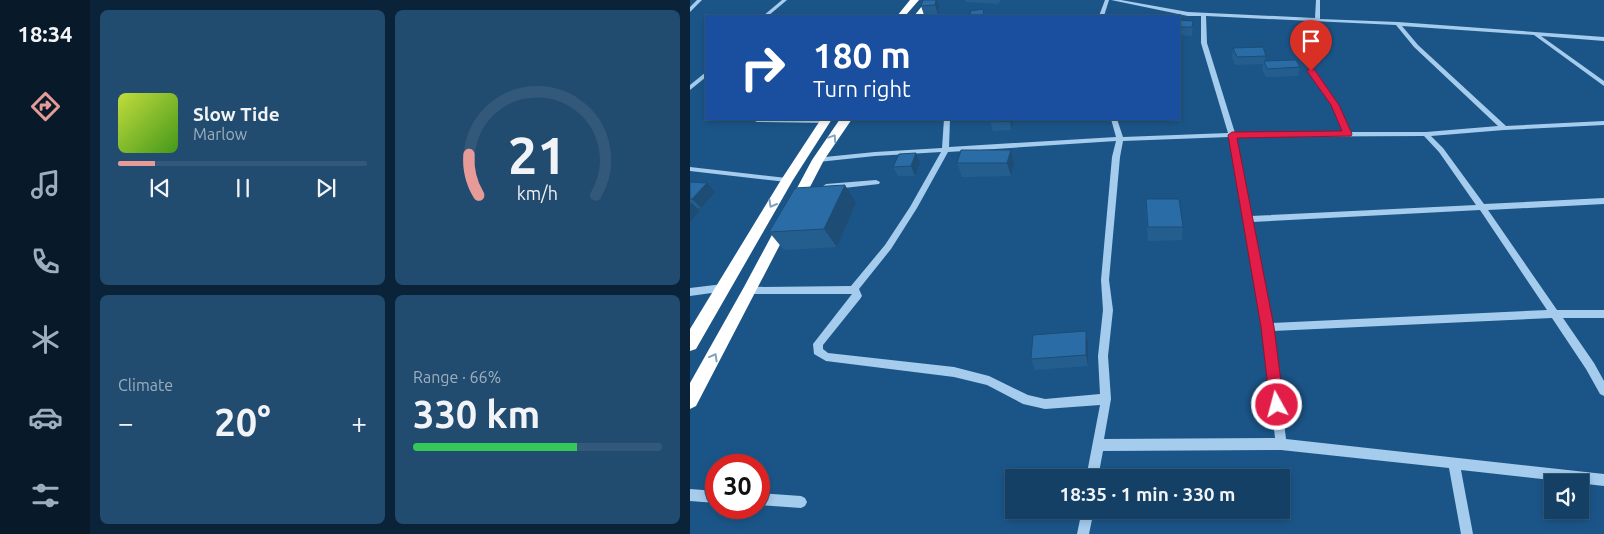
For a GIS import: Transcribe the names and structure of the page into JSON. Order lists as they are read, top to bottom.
{
  "page": {
    "tabs": "18:34",
    "turn": ["180 m", "Turn right"],
    "song": ["Slow Tide", "Marlow"],
    "tile": [
      "Climate",
      ["Range · 66%", "330 km"]
    ],
    "heat": ["−", "20°", "+"],
    "limit": "30",
    "trip": "18:35 · 1 min · 330 m",
    "gauge": ["21", "km/h"]
  }
}
